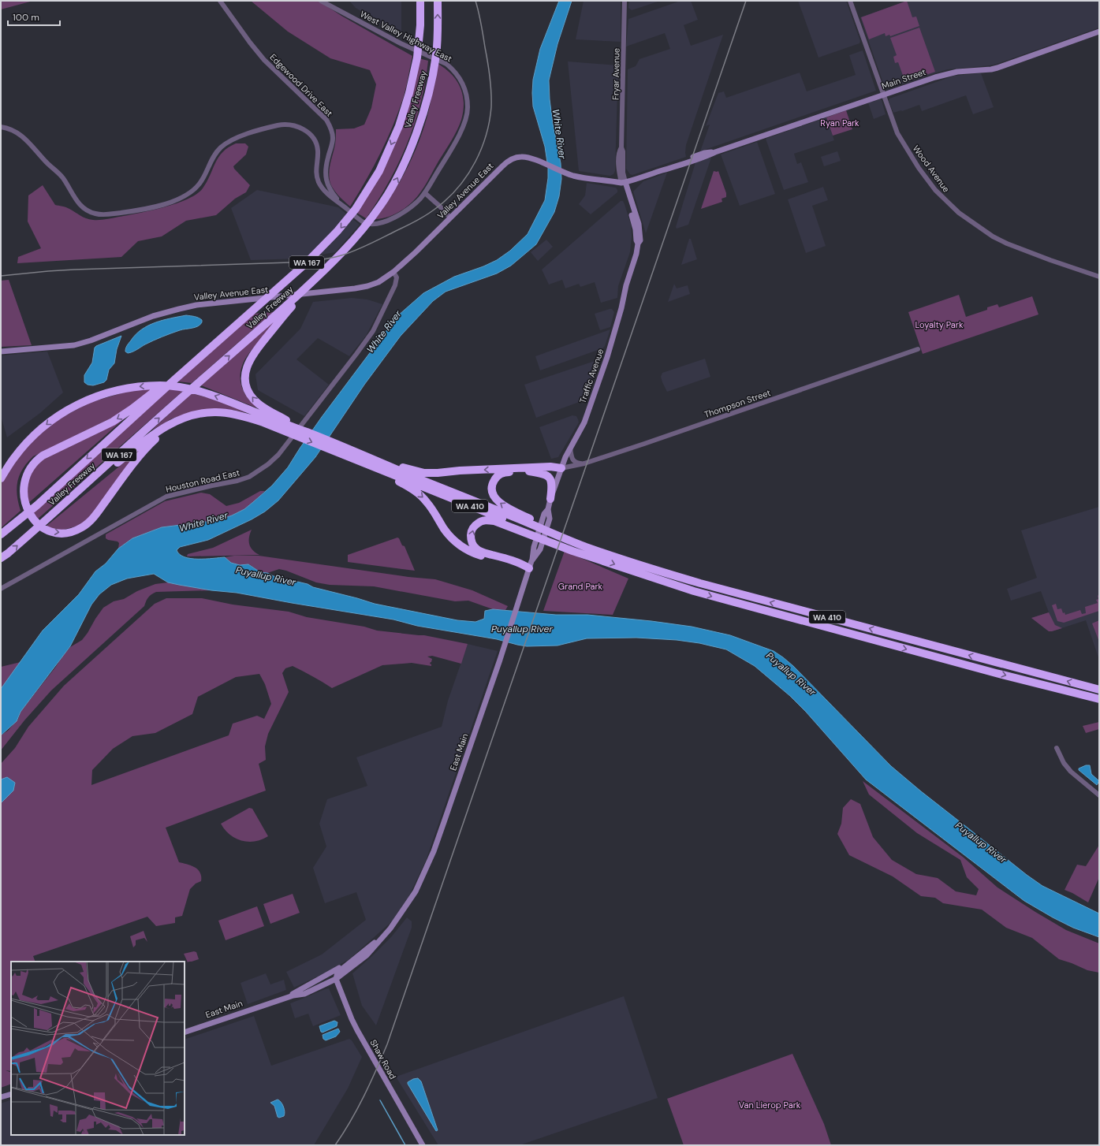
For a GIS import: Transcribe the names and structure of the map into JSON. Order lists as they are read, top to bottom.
{
  "streets": {
    "highway": ["Valley Freeway", "WA 167", "WA 410"],
    "main road": [
      "Main Street",
      "Valley Avenue East",
      "Traffic Avenue",
      "East Main",
      "Shaw Road"
    ],
    "street": [
      "West Valley Highway East",
      "Fryar Avenue",
      "Edgewood Drive East",
      "Wood Avenue",
      "Thompson Street",
      "Houston Road East"
    ]
  },
  "crossings": [
    ["West Valley Highway East", "Edgewood Drive East"],
    ["Fryar Avenue", "Main Street"],
    ["Fryar Avenue", "Valley Avenue East"],
    ["Fryar Avenue", "Traffic Avenue"],
    ["Main Street", "Wood Avenue"],
    ["Main Street", "Valley Avenue East"],
    ["Main Street", "Traffic Avenue"],
    ["Valley Avenue East", "Traffic Avenue"],
    ["Valley Avenue East", "Houston Road East"],
    ["Traffic Avenue", "Thompson Street"],
    ["Traffic Avenue", "East Main"],
    ["East Main", "Shaw Road"]
  ],
  "water": ["White River", "Puyallup River"],
  "parks": [
    "Ryan Park",
    "Loyalty Park",
    "Grand Park",
    "Van Lierop Park"
  ],
  "scale_bar": "100 m"
}
